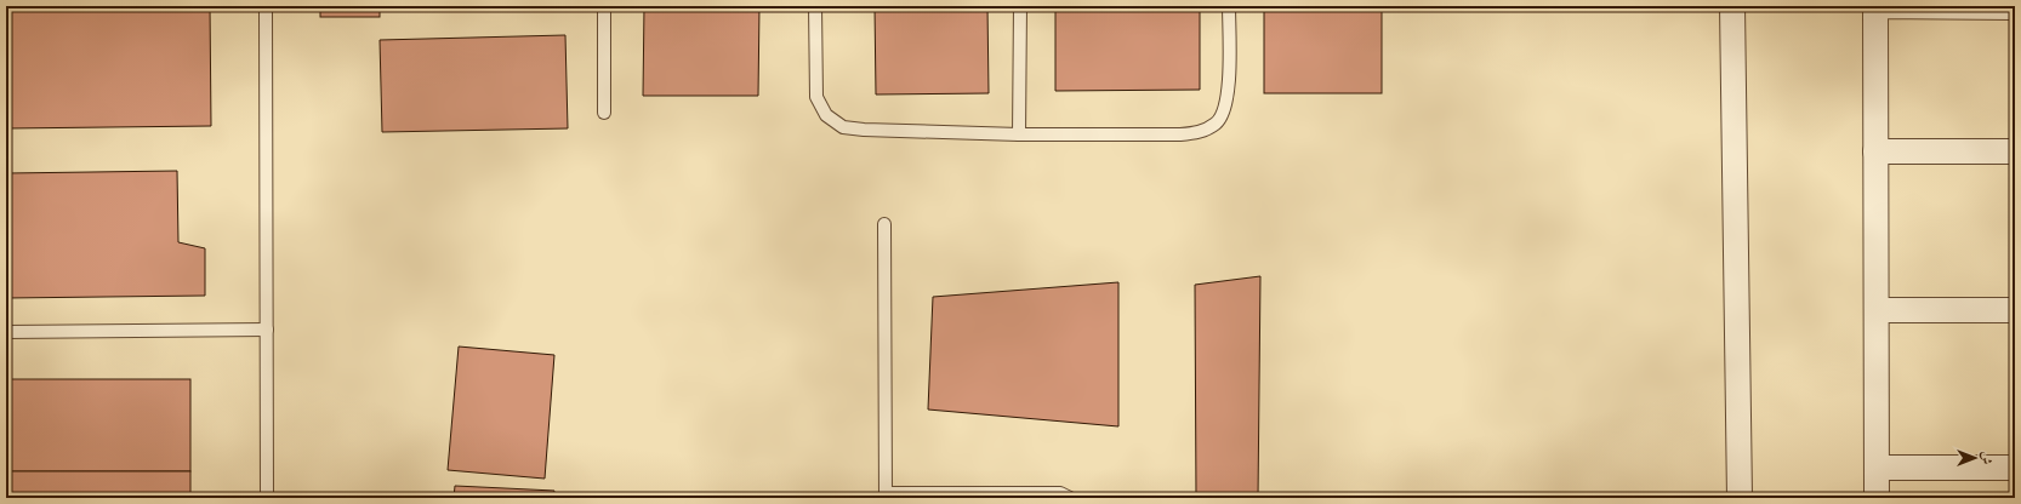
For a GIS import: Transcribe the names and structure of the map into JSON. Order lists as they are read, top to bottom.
{
  "north": "right"
}
